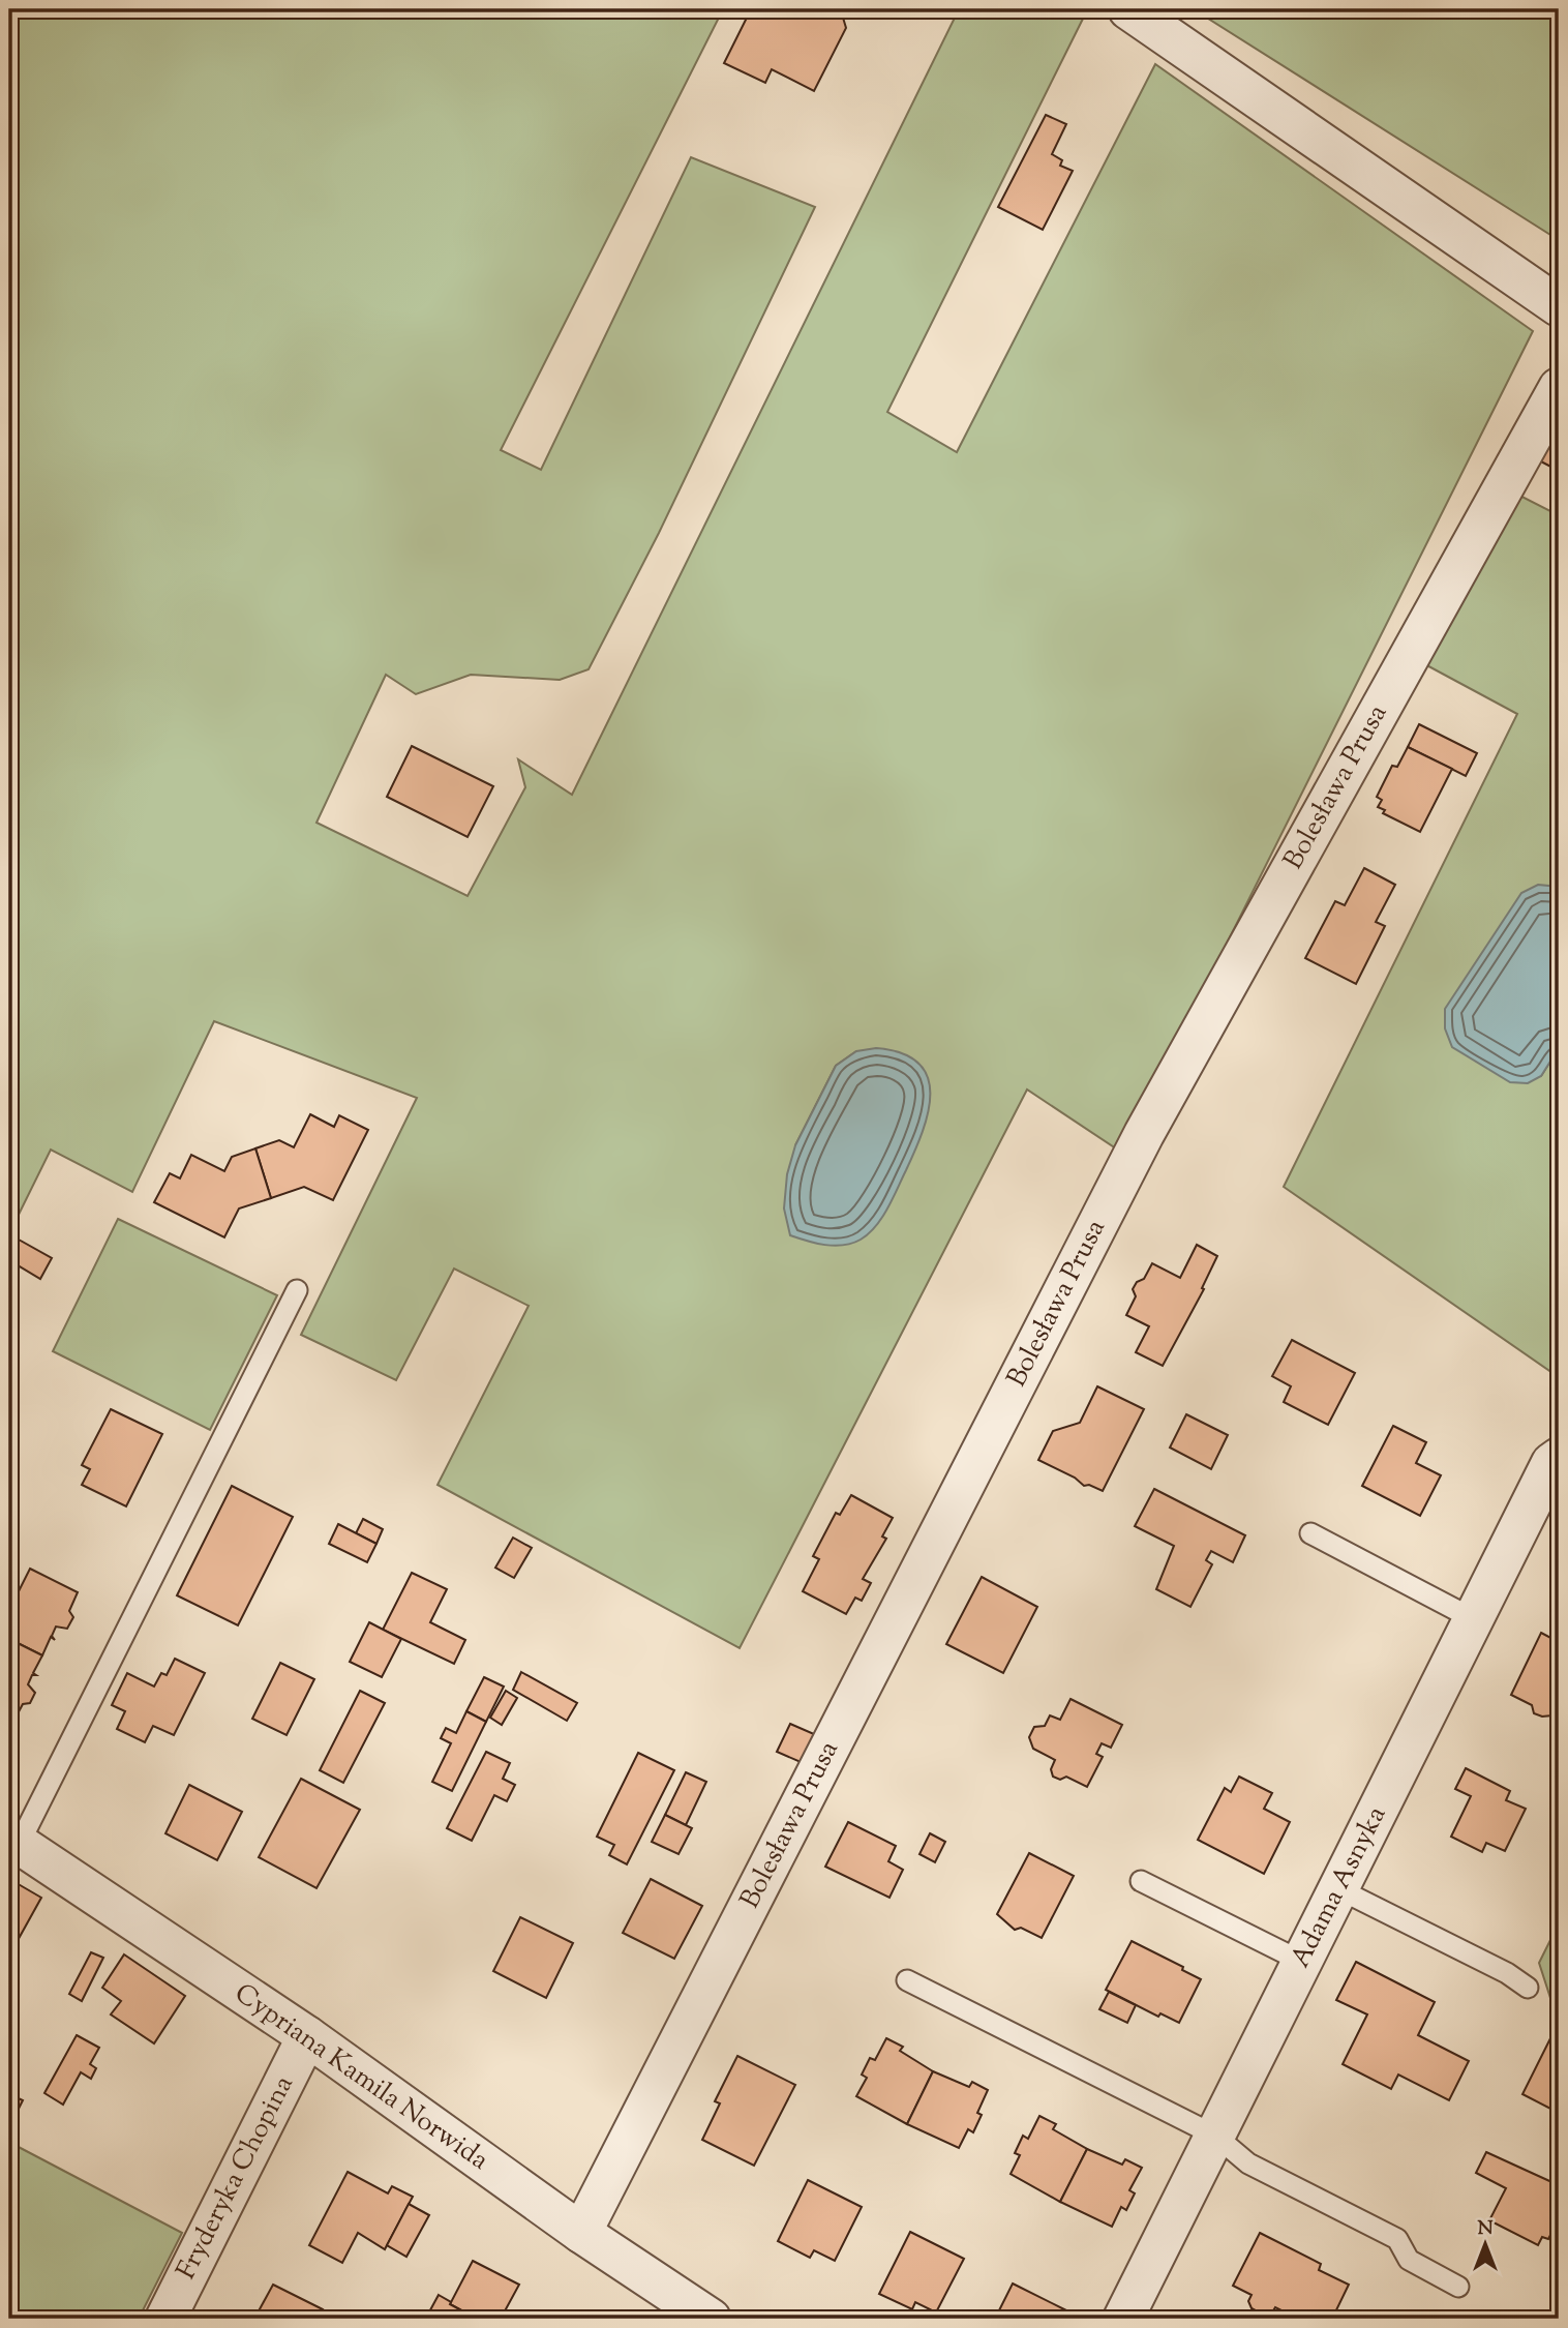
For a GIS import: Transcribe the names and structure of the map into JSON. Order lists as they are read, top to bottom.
{
  "streets": {
    "street": [
      "Bolesława Prusa",
      "Adama Asnyka",
      "Cypriana Kamila Norwida",
      "Fryderyka Chopina"
    ]
  },
  "crossings": [
    ["Bolesława Prusa", "Cypriana Kamila Norwida"],
    ["Cypriana Kamila Norwida", "Fryderyka Chopina"]
  ],
  "north": "top"
}
